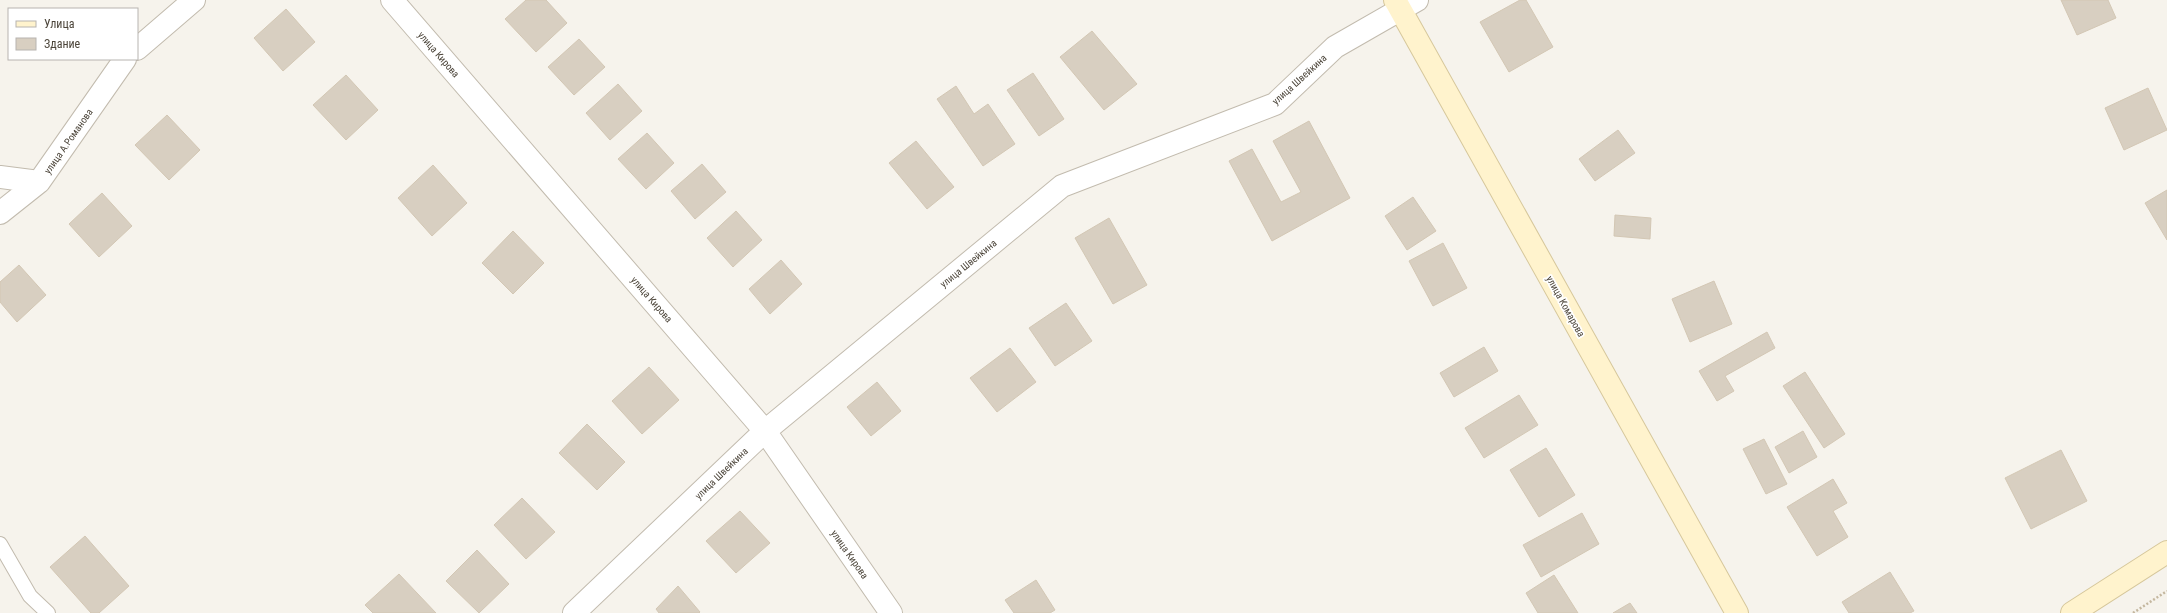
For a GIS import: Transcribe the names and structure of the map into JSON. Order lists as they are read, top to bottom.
{
  "streets": {
    "street": [
      "улица Кирова",
      "улица Швейкина",
      "улица А.Романова",
      "улица Комарова"
    ]
  },
  "crossings": [
    ["улица Кирова", "улица Швейкина"],
    ["улица Швейкина", "улица Комарова"]
  ],
  "legend": ["Улица", "Здание"]
}
